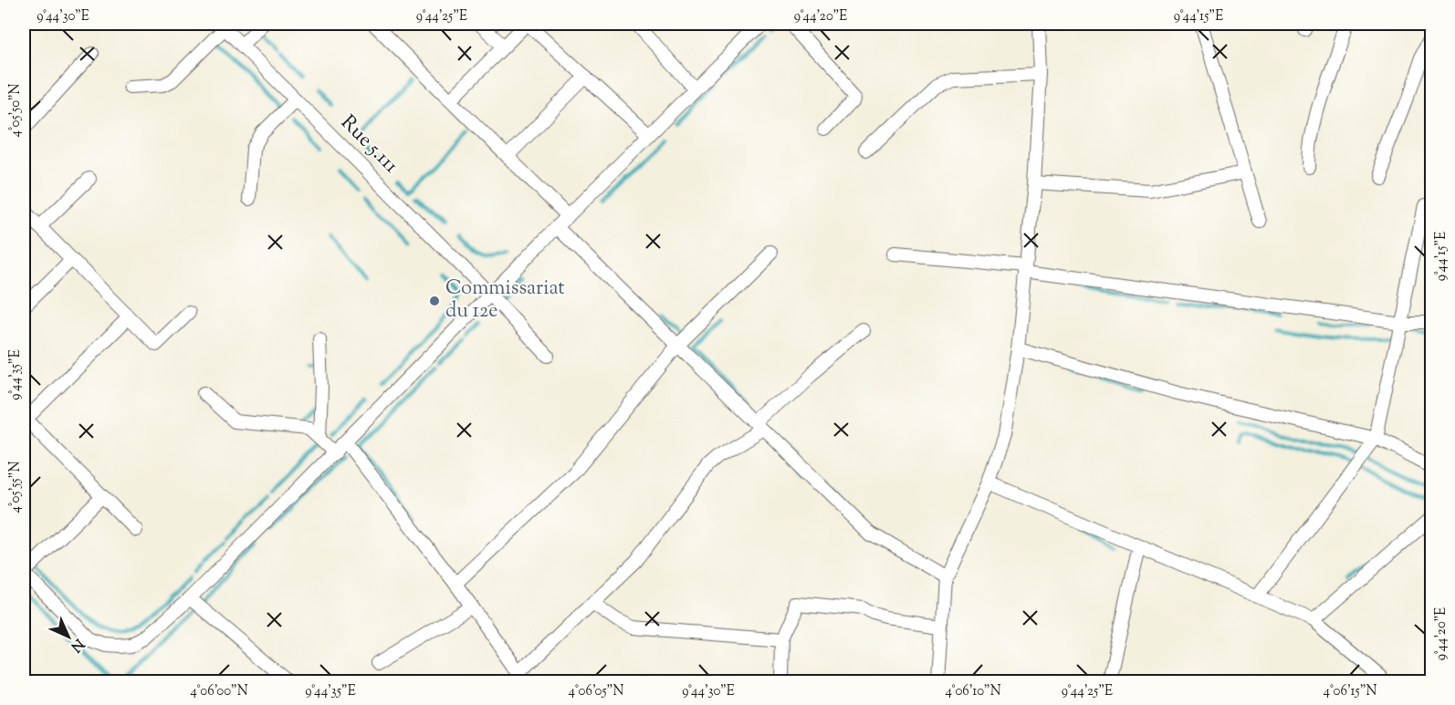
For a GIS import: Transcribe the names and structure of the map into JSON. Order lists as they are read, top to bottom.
{
  "streets": {
    "street": ["Rue 5.111"]
  },
  "places": ["Commissariat du 12e"],
  "north": "bottom right",
  "coordinates": [
    "9°44'30\"E",
    "9°44'25\"E",
    "9°44'20\"E",
    "9°44'15\"E",
    "4°05'50\"N",
    "9°44'35\"E",
    "4°05'55\"N",
    "4°06'00\"N",
    "4°06'05\"N",
    "4°06'10\"N",
    "4°06'15\"N"
  ]
}
